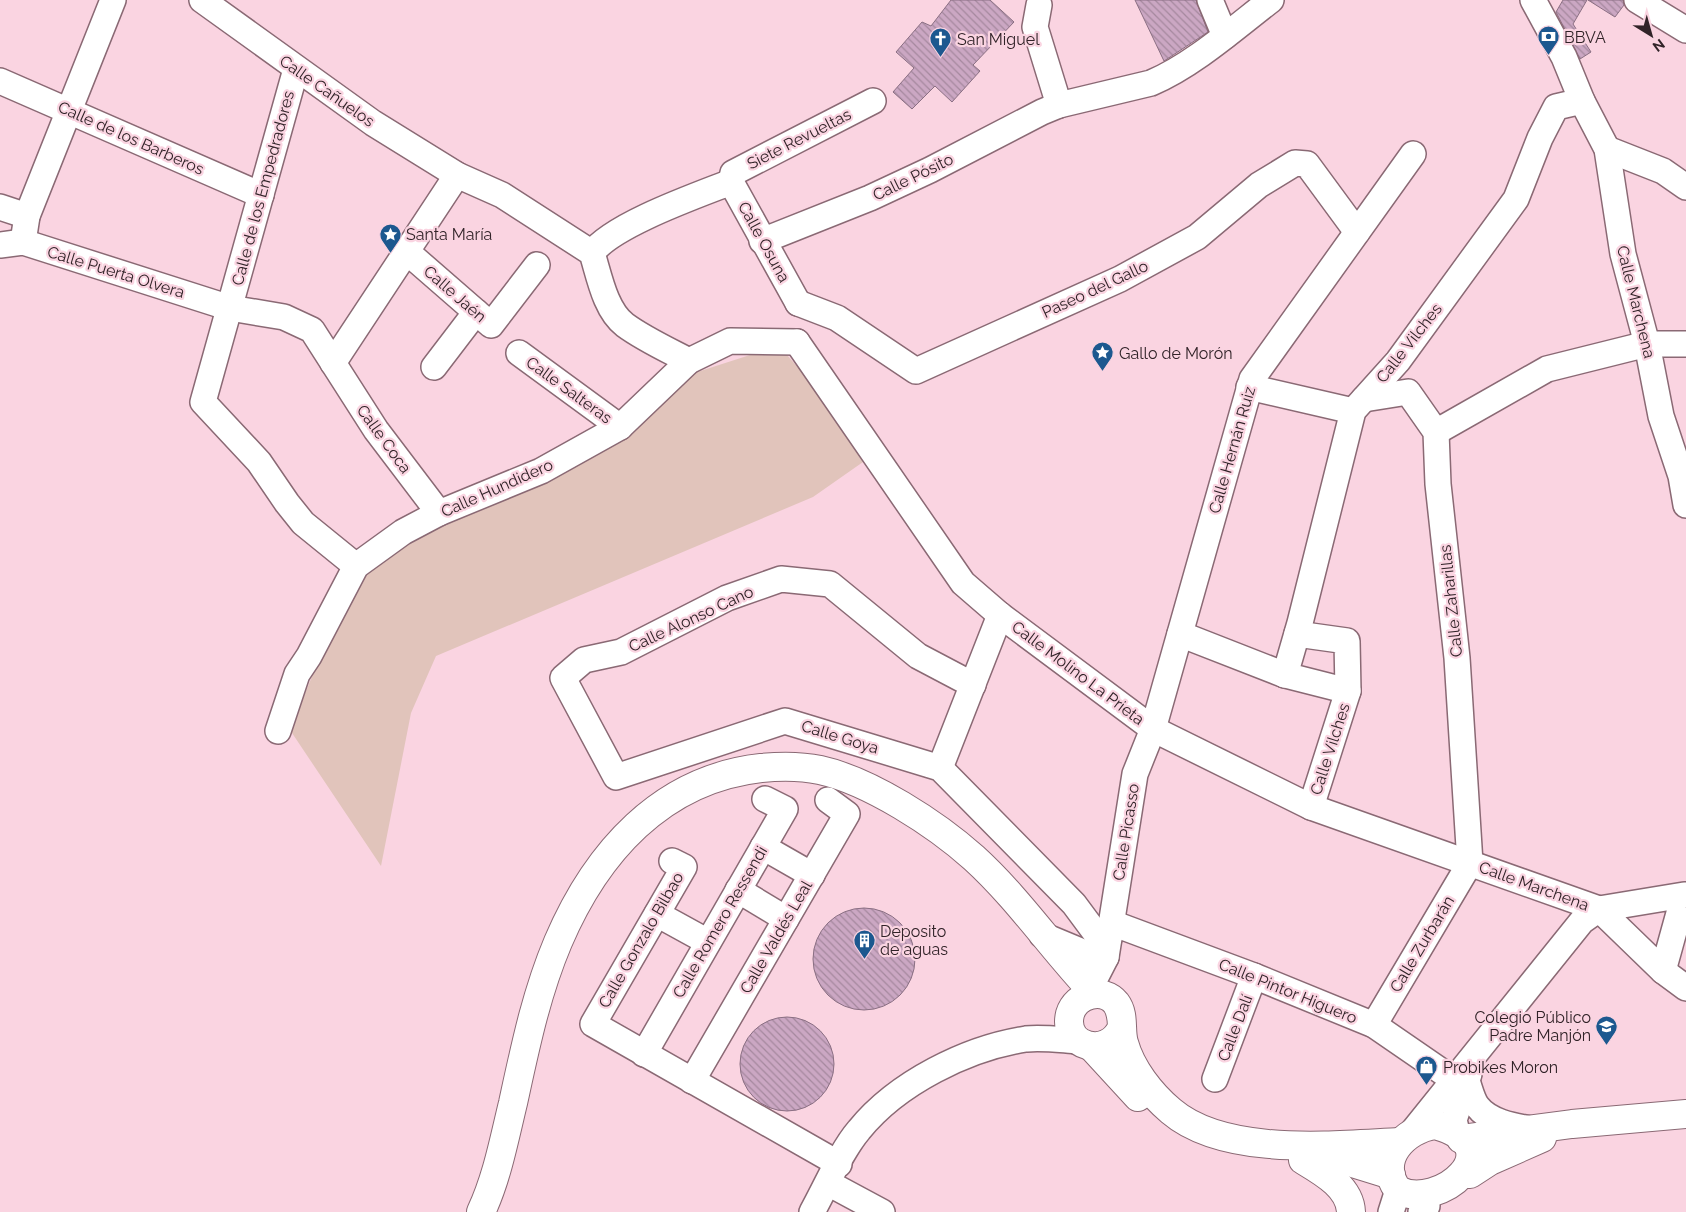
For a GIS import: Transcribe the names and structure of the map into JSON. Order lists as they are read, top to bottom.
{
  "streets": {
    "street": [
      "Calle Cañuelos",
      "Calle de los Barberos",
      "Siete Revueltas",
      "Calle Pósito",
      "Calle de los Empedradores",
      "Calle Osuna",
      "Calle Puerta Olvera",
      "Paseo del Gallo",
      "Calle Jaén",
      "Calle Marchena",
      "Calle Vilches",
      "Calle Salteras",
      "Calle Coca",
      "Calle Hernán Ruiz",
      "Calle Hundidero",
      "Calle Zaharillas",
      "Calle Alonso Cano",
      "Calle Molino La Prieta",
      "Calle Goya",
      "Calle Picasso",
      "Calle Romero Ressendi",
      "Calle Valdés Leal",
      "Calle Gonzalo Bilbao",
      "Calle Zurbarán",
      "Calle Pintor Higuero",
      "Calle Dalí"
    ]
  },
  "crossings": [
    ["Calle Cañuelos", "Calle de los Empedradores"],
    ["Calle de los Barberos", "Calle de los Empedradores"],
    ["Siete Revueltas", "Calle Osuna"],
    ["Calle Pósito", "Calle Osuna"],
    ["Calle de los Empedradores", "Calle Puerta Olvera"],
    ["Calle de los Empedradores", "Calle Hundidero"],
    ["Calle Osuna", "Paseo del Gallo"],
    ["Calle Puerta Olvera", "Calle Coca"],
    ["Paseo del Gallo", "Calle Hernán Ruiz"],
    ["Calle Marchena", "Calle Vilches"],
    ["Calle Marchena", "Calle Zaharillas"],
    ["Calle Marchena", "Calle Molino La Prieta"],
    ["Calle Marchena", "Calle Zurbarán"],
    ["Calle Vilches", "Calle Molino La Prieta"],
    ["Calle Salteras", "Calle Hundidero"],
    ["Calle Coca", "Calle Hundidero"],
    ["Calle Hernán Ruiz", "Calle Molino La Prieta"],
    ["Calle Hernán Ruiz", "Calle Picasso"],
    ["Calle Hundidero", "Calle Molino La Prieta"],
    ["Calle Zaharillas", "Calle Molino La Prieta"],
    ["Calle Zaharillas", "Calle Zurbarán"],
    ["Calle Alonso Cano", "Calle Goya"],
    ["Calle Molino La Prieta", "Calle Picasso"],
    ["Calle Molino La Prieta", "Calle Zurbarán"],
    ["Calle Goya", "Calle Picasso"],
    ["Calle Goya", "Calle Pintor Higuero"],
    ["Calle Picasso", "Calle Pintor Higuero"],
    ["Calle Romero Ressendi", "Calle Gonzalo Bilbao"],
    ["Calle Zurbarán", "Calle Pintor Higuero"],
    ["Calle Pintor Higuero", "Calle Dalí"]
  ],
  "places": {
    "bank": ["BBVA"],
    "church": ["San Miguel"],
    "place": ["Santa María", "Gallo de Morón"],
    "building": ["Deposito de aguas"],
    "school or university": ["Colegio Público Padre Manjón"],
    "shop": ["Probikes Moron"]
  },
  "north": "bottom right"
}
